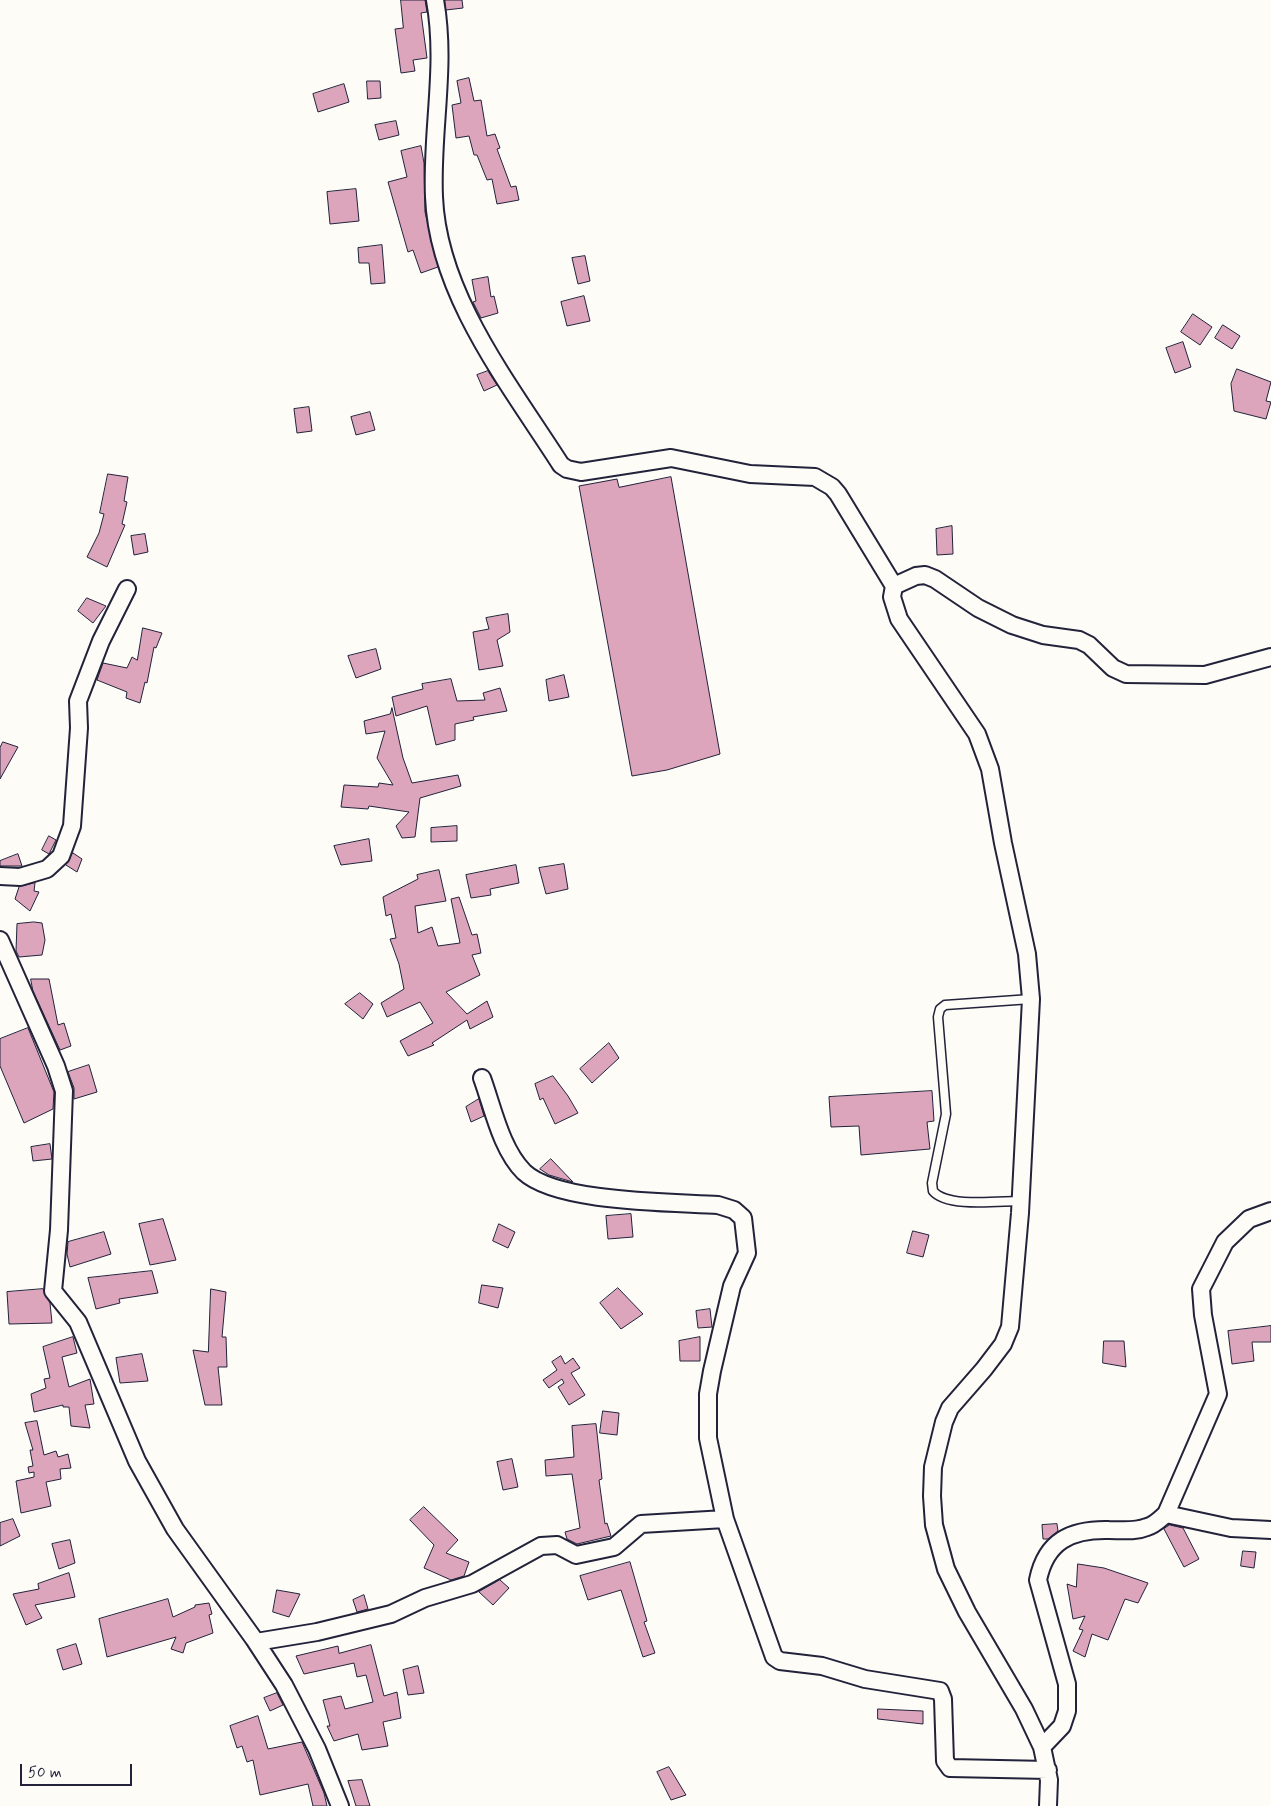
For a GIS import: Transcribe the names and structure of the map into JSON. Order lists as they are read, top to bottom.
{
  "scale_bar": "50 m"
}
